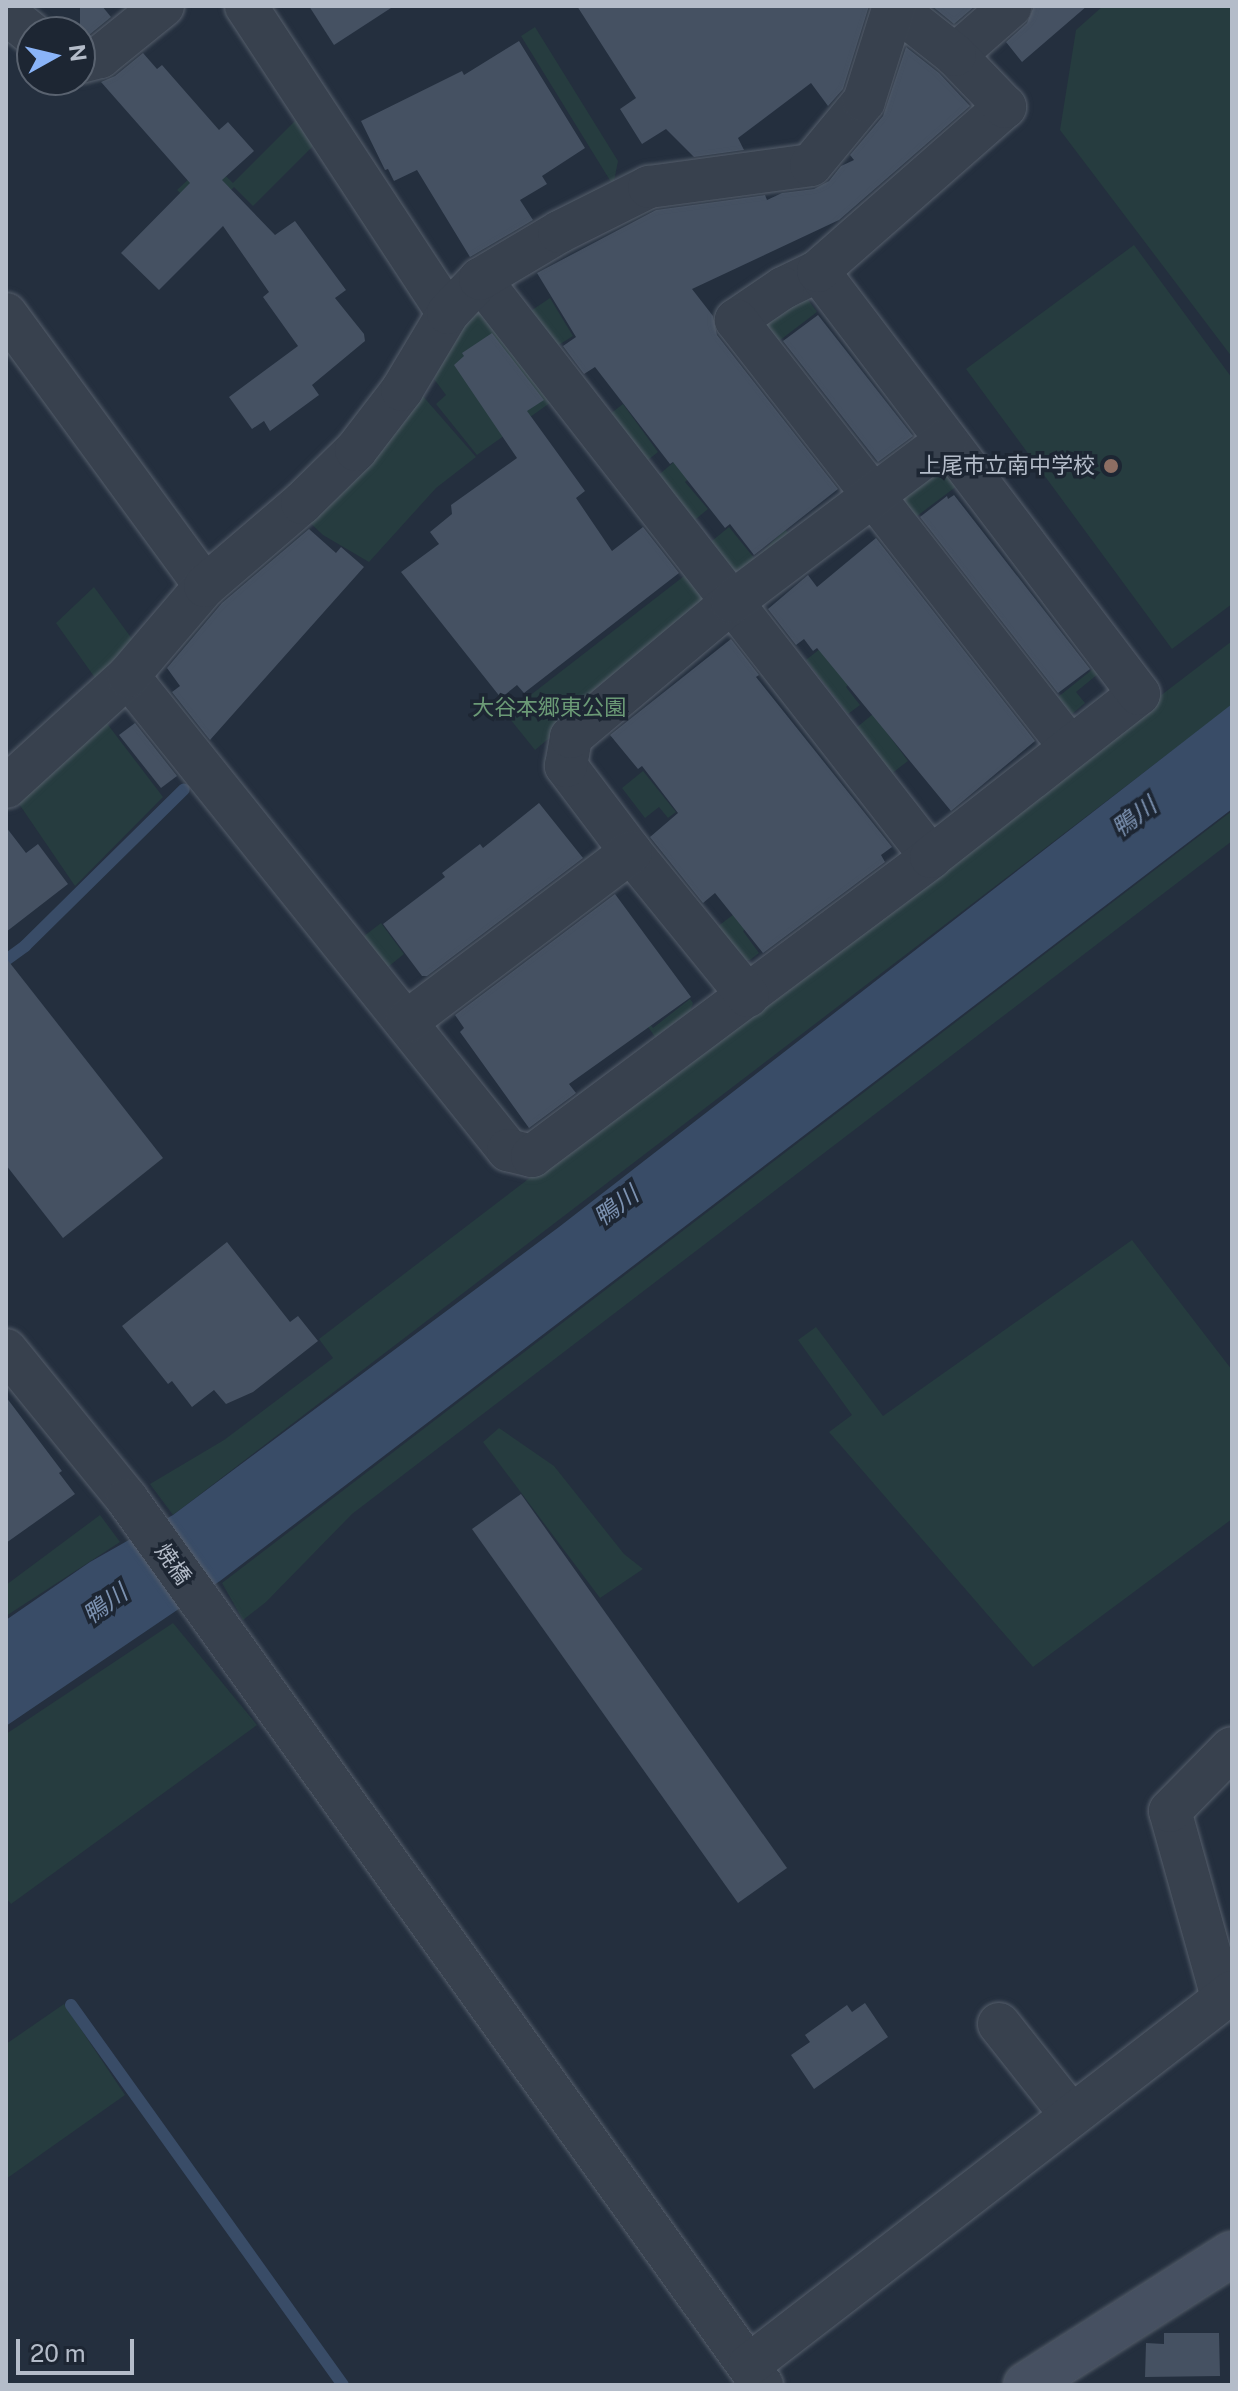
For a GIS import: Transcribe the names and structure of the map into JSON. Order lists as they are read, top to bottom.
{
  "streets": {
    "street": ["焼橋"]
  },
  "water": ["鴨川"],
  "parks": ["大谷本郷東公園"],
  "places": ["上尾市立南中学校"],
  "scale_bar": "20 m",
  "north": "right"
}
